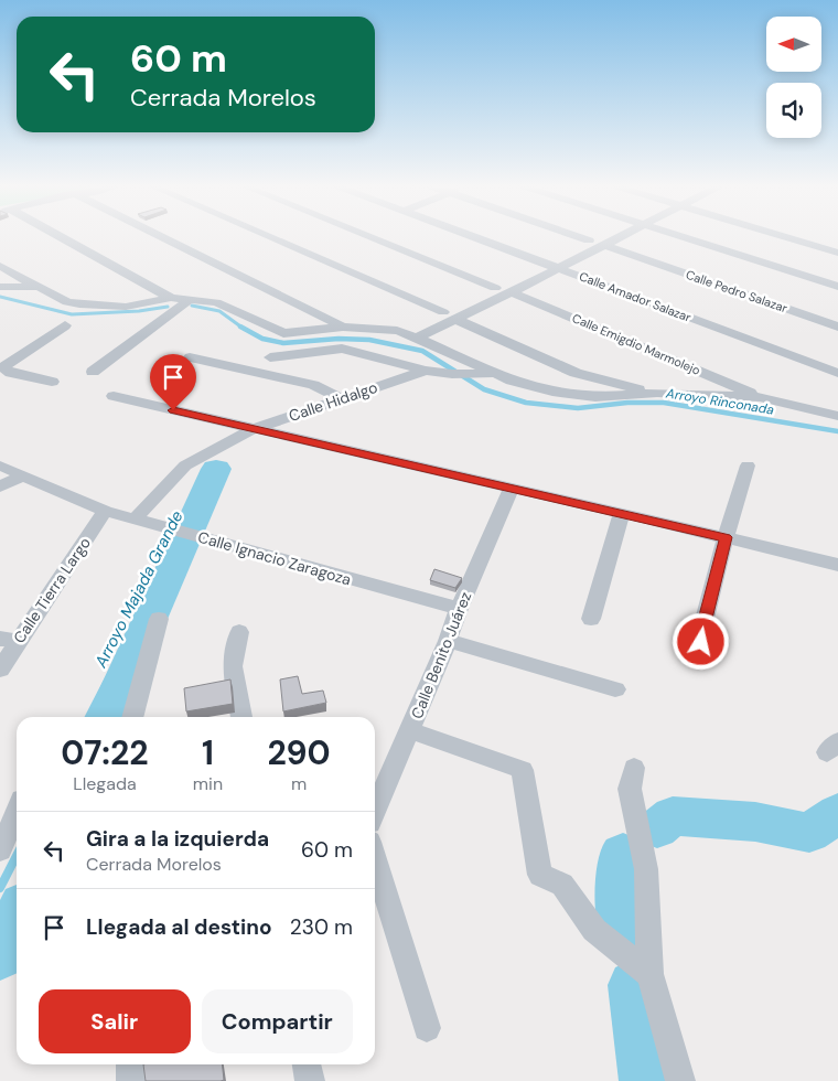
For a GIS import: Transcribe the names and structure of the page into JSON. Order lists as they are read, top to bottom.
{
  "streets": {
    "street": [
      "Calle Pedro Salazar",
      "Calle Amador Salazar",
      "Calle Emigdio Marmolejo",
      "Calle Hidalgo",
      "Calle Ignacio Zaragoza",
      "Calle Tierra Largo",
      "Calle Benito Juárez"
    ]
  },
  "crossings": [
    ["Calle Hidalgo", "Calle Ignacio Zaragoza"],
    ["Calle Ignacio Zaragoza", "Calle Tierra Largo"],
    ["Calle Ignacio Zaragoza", "Calle Benito Juárez"]
  ],
  "water": ["Arroyo Rinconada", "Arroyo Majada Grande"],
  "north": "left",
  "page": {
    "turn": ["60 m", "Cerrada Morelos"],
    "eta": [
      "07:22",
      "Llegada",
      "1",
      "min",
      "290",
      "m"
    ],
    "list": [
      {
        "name": "Gira a la izquierda",
        "note": "Cerrada Morelos",
        "value": "60 m"
      },
      {
        "name": "Llegada al destino",
        "value": "230 m"
      }
    ],
    "buttons": ["Salir", "Compartir"]
  }
}
